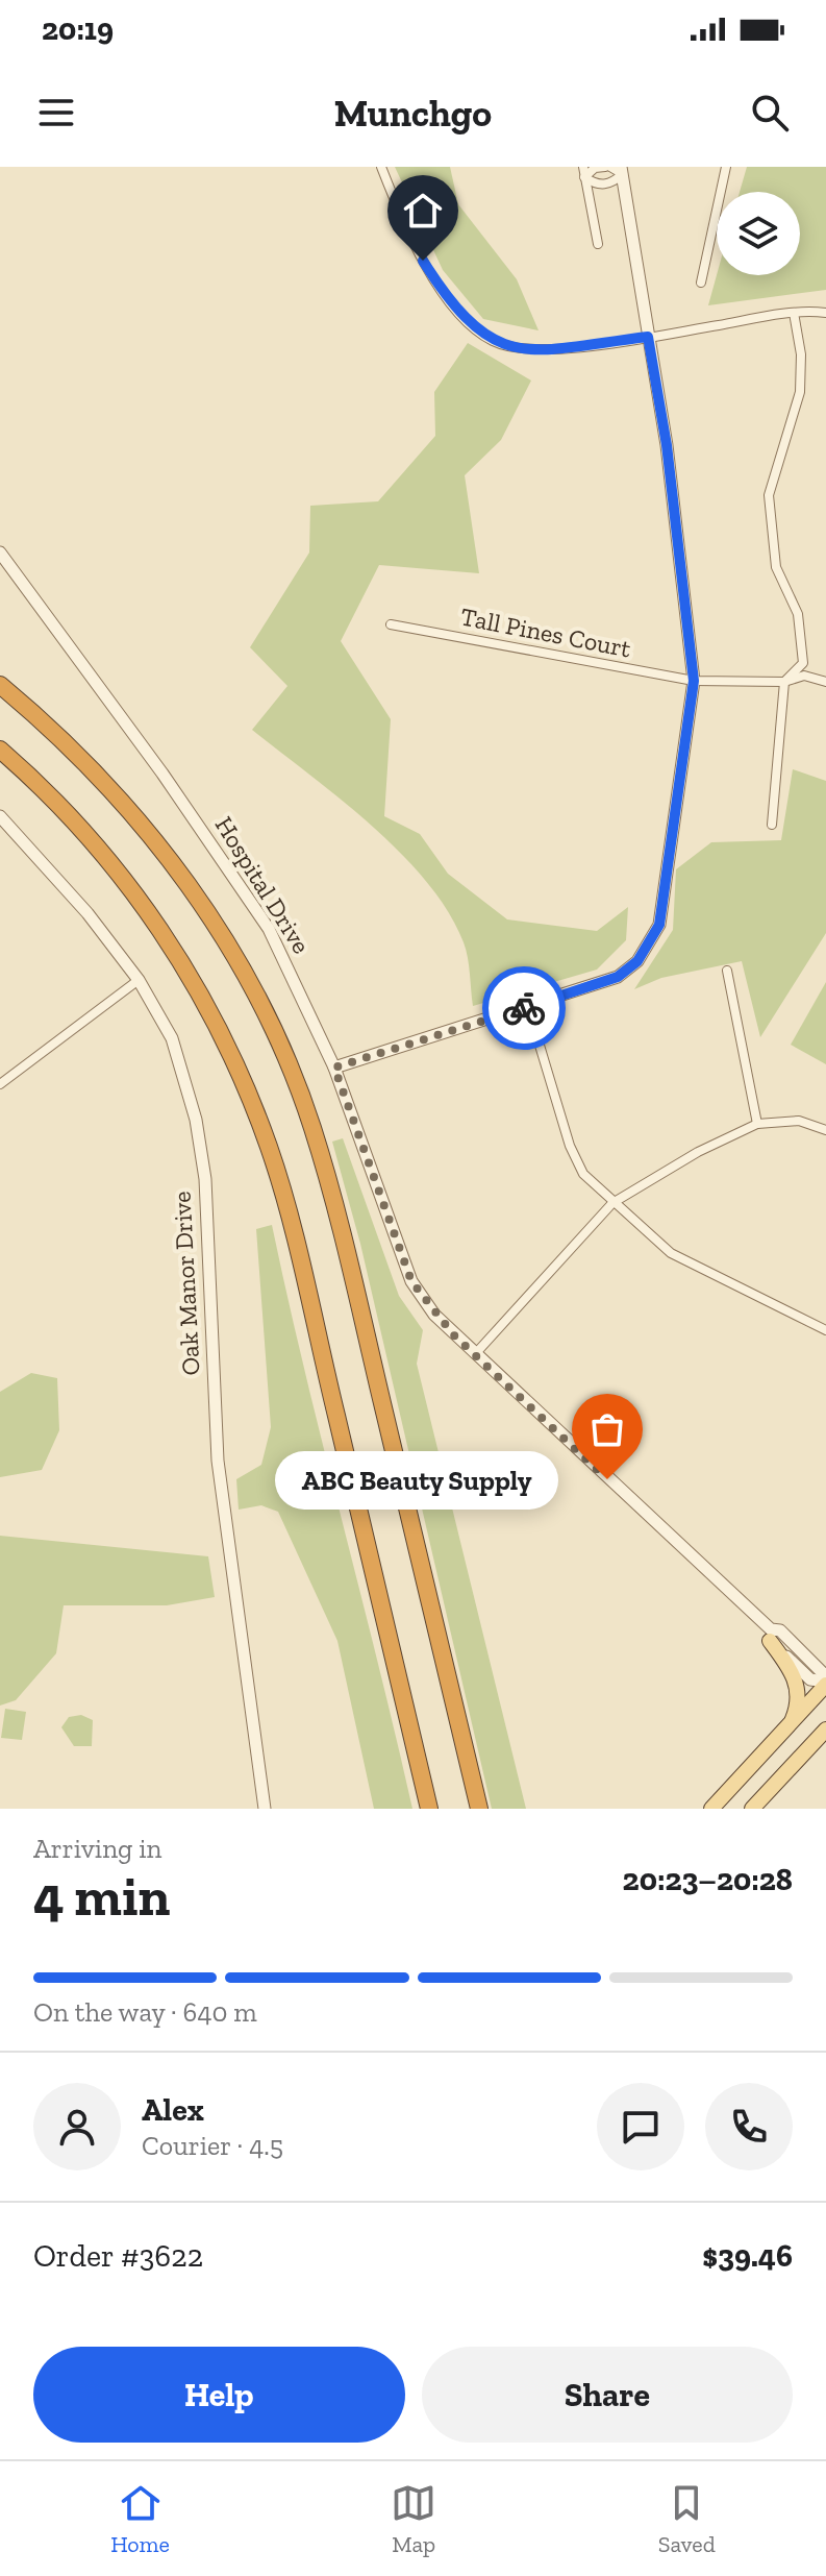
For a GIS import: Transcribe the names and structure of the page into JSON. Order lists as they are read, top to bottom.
{
  "streets": {
    "street": ["Tall Pines Court", "Hospital Drive", "Oak Manor Drive"]
  },
  "places": ["ABC Beauty Supply"],
  "page": {
    "status": "20:19",
    "header": "Munchgo",
    "bubble": "ABC Beauty Supply",
    "heading": ["4 min", "Arriving in", "20:23–20:28"],
    "panel": [
      "Alex",
      "Courier · 4.5",
      "Order #3622",
      "$39.46"
    ],
    "bar": "On the way · 640 m",
    "buttons": ["Help", "Share"],
    "tabs": ["Home", "Map", "Saved"]
  }
}
